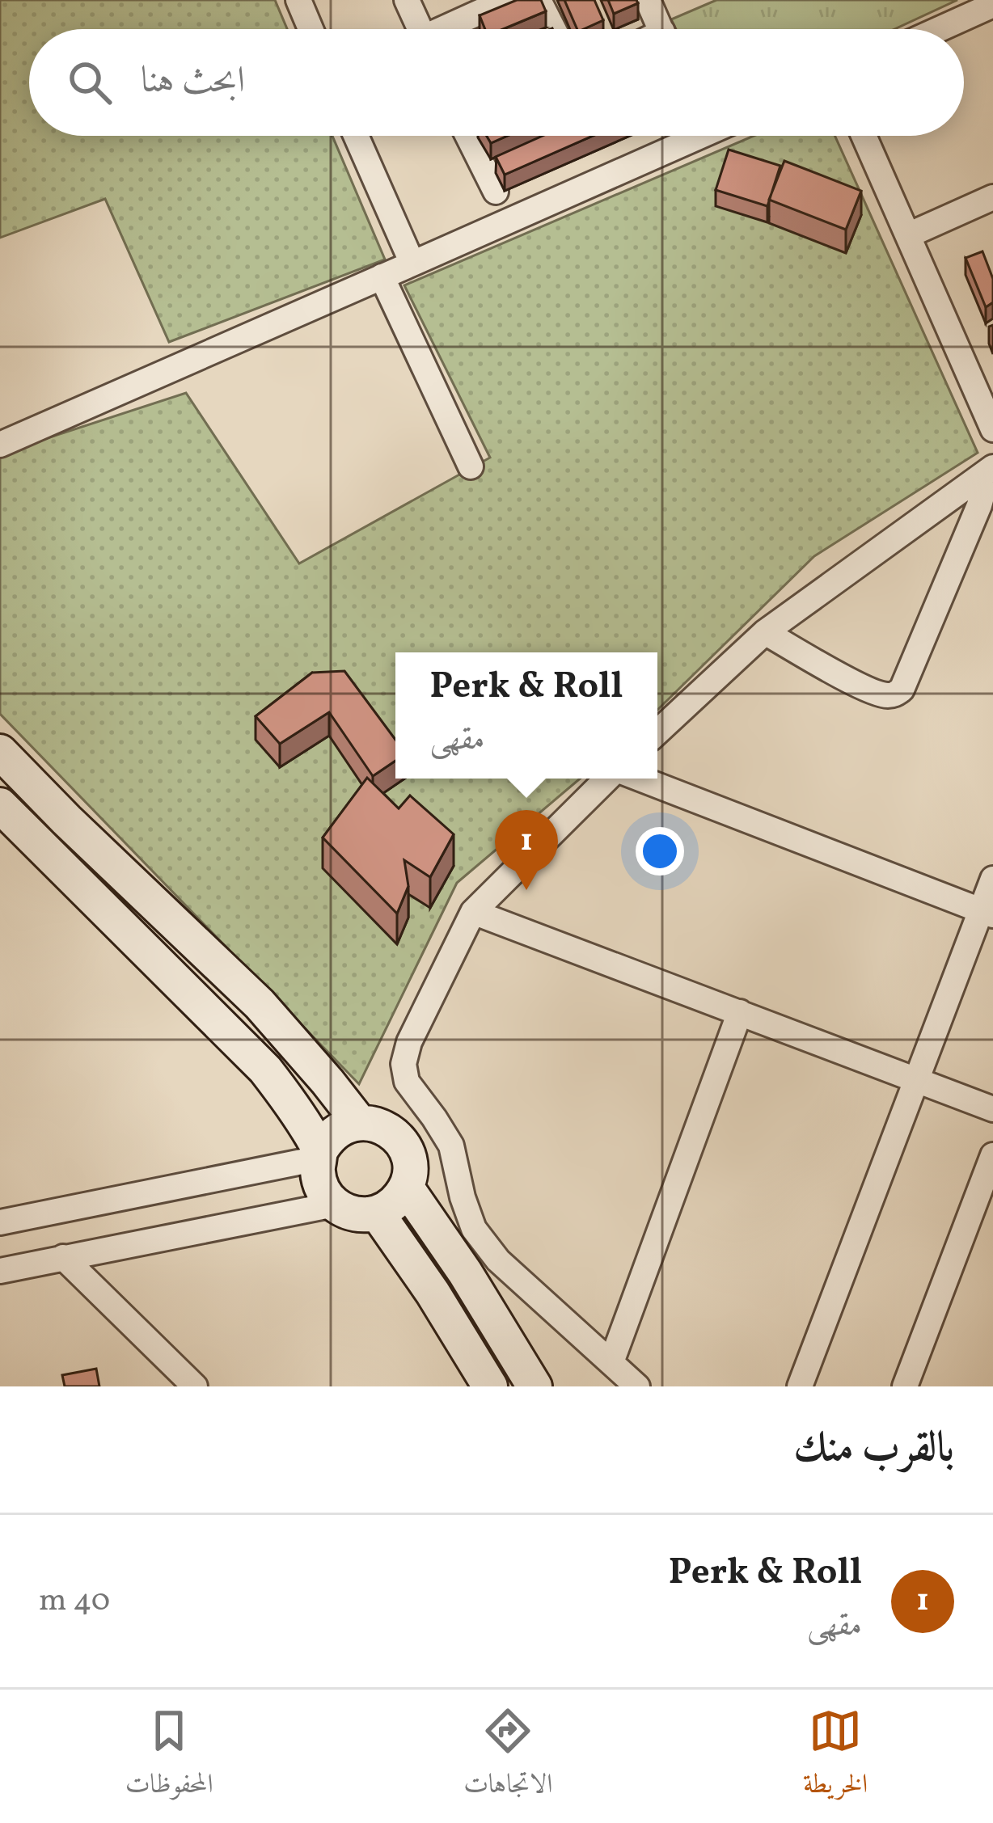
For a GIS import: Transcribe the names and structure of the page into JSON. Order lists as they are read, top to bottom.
{
  "page": {
    "search": "ابحث هنا",
    "popup": ["Perk & Roll", "مقهى"],
    "pins": "1",
    "heading": "بالقرب منك",
    "list": [
      {
        "mark": "1",
        "name": "Perk & Roll",
        "note": "مقهى",
        "value": "40 m"
      }
    ],
    "nav": ["الخريطة", "الاتجاهات", "المحفوظات"]
  }
}
